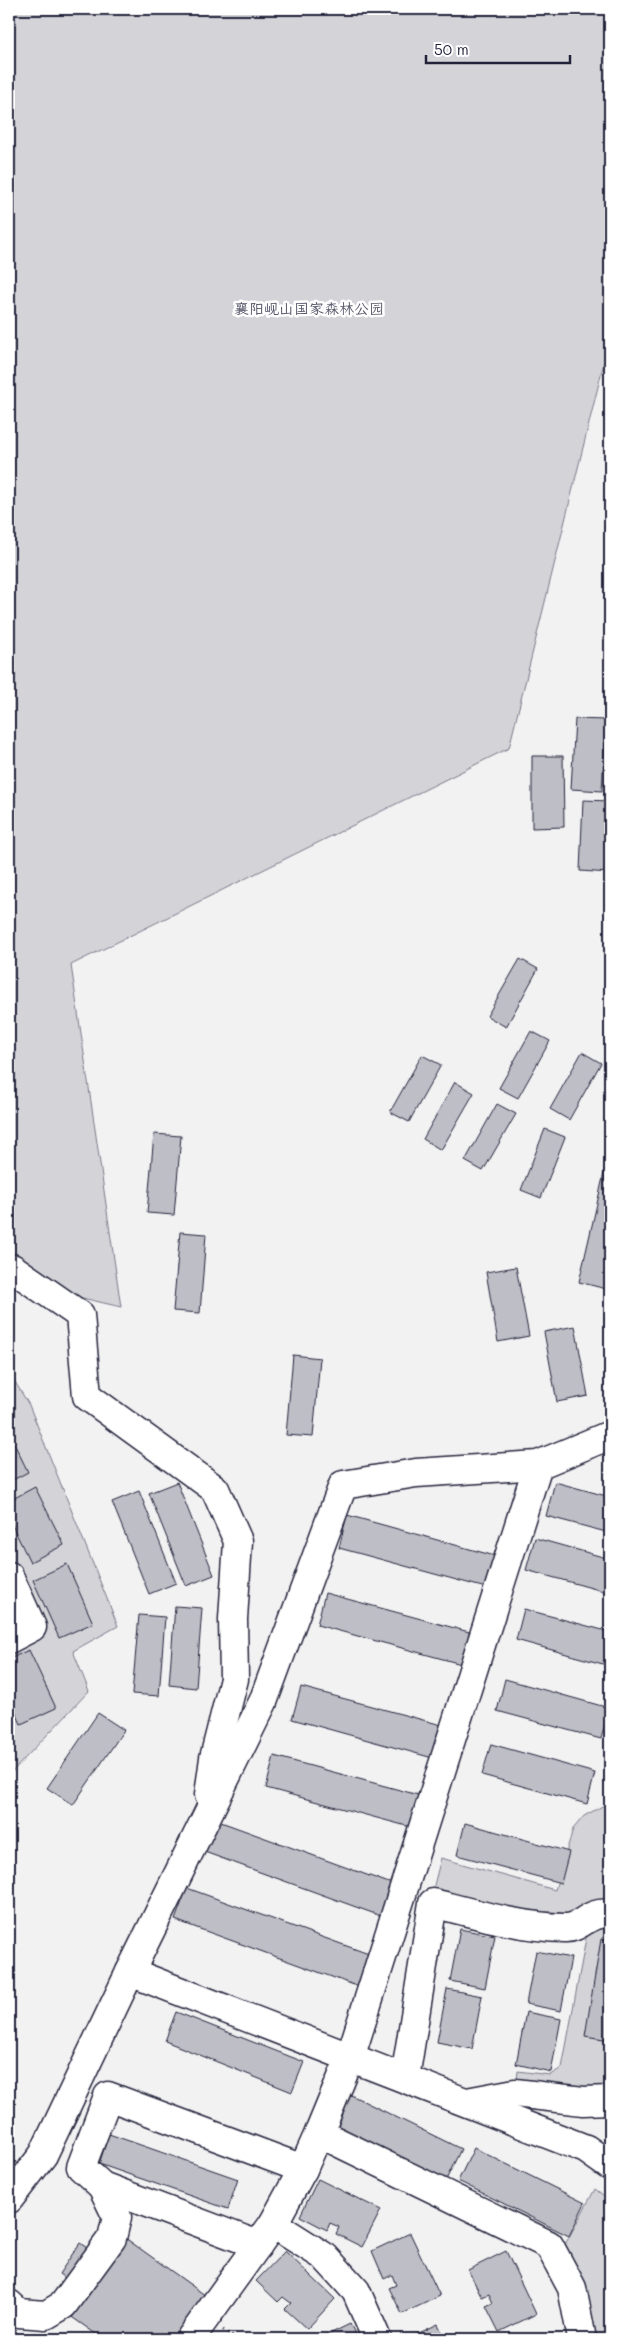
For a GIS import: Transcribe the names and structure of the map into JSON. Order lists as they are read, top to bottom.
{
  "parks": ["襄阳岘山国家森林公园"],
  "scale_bar": "50 m"
}
